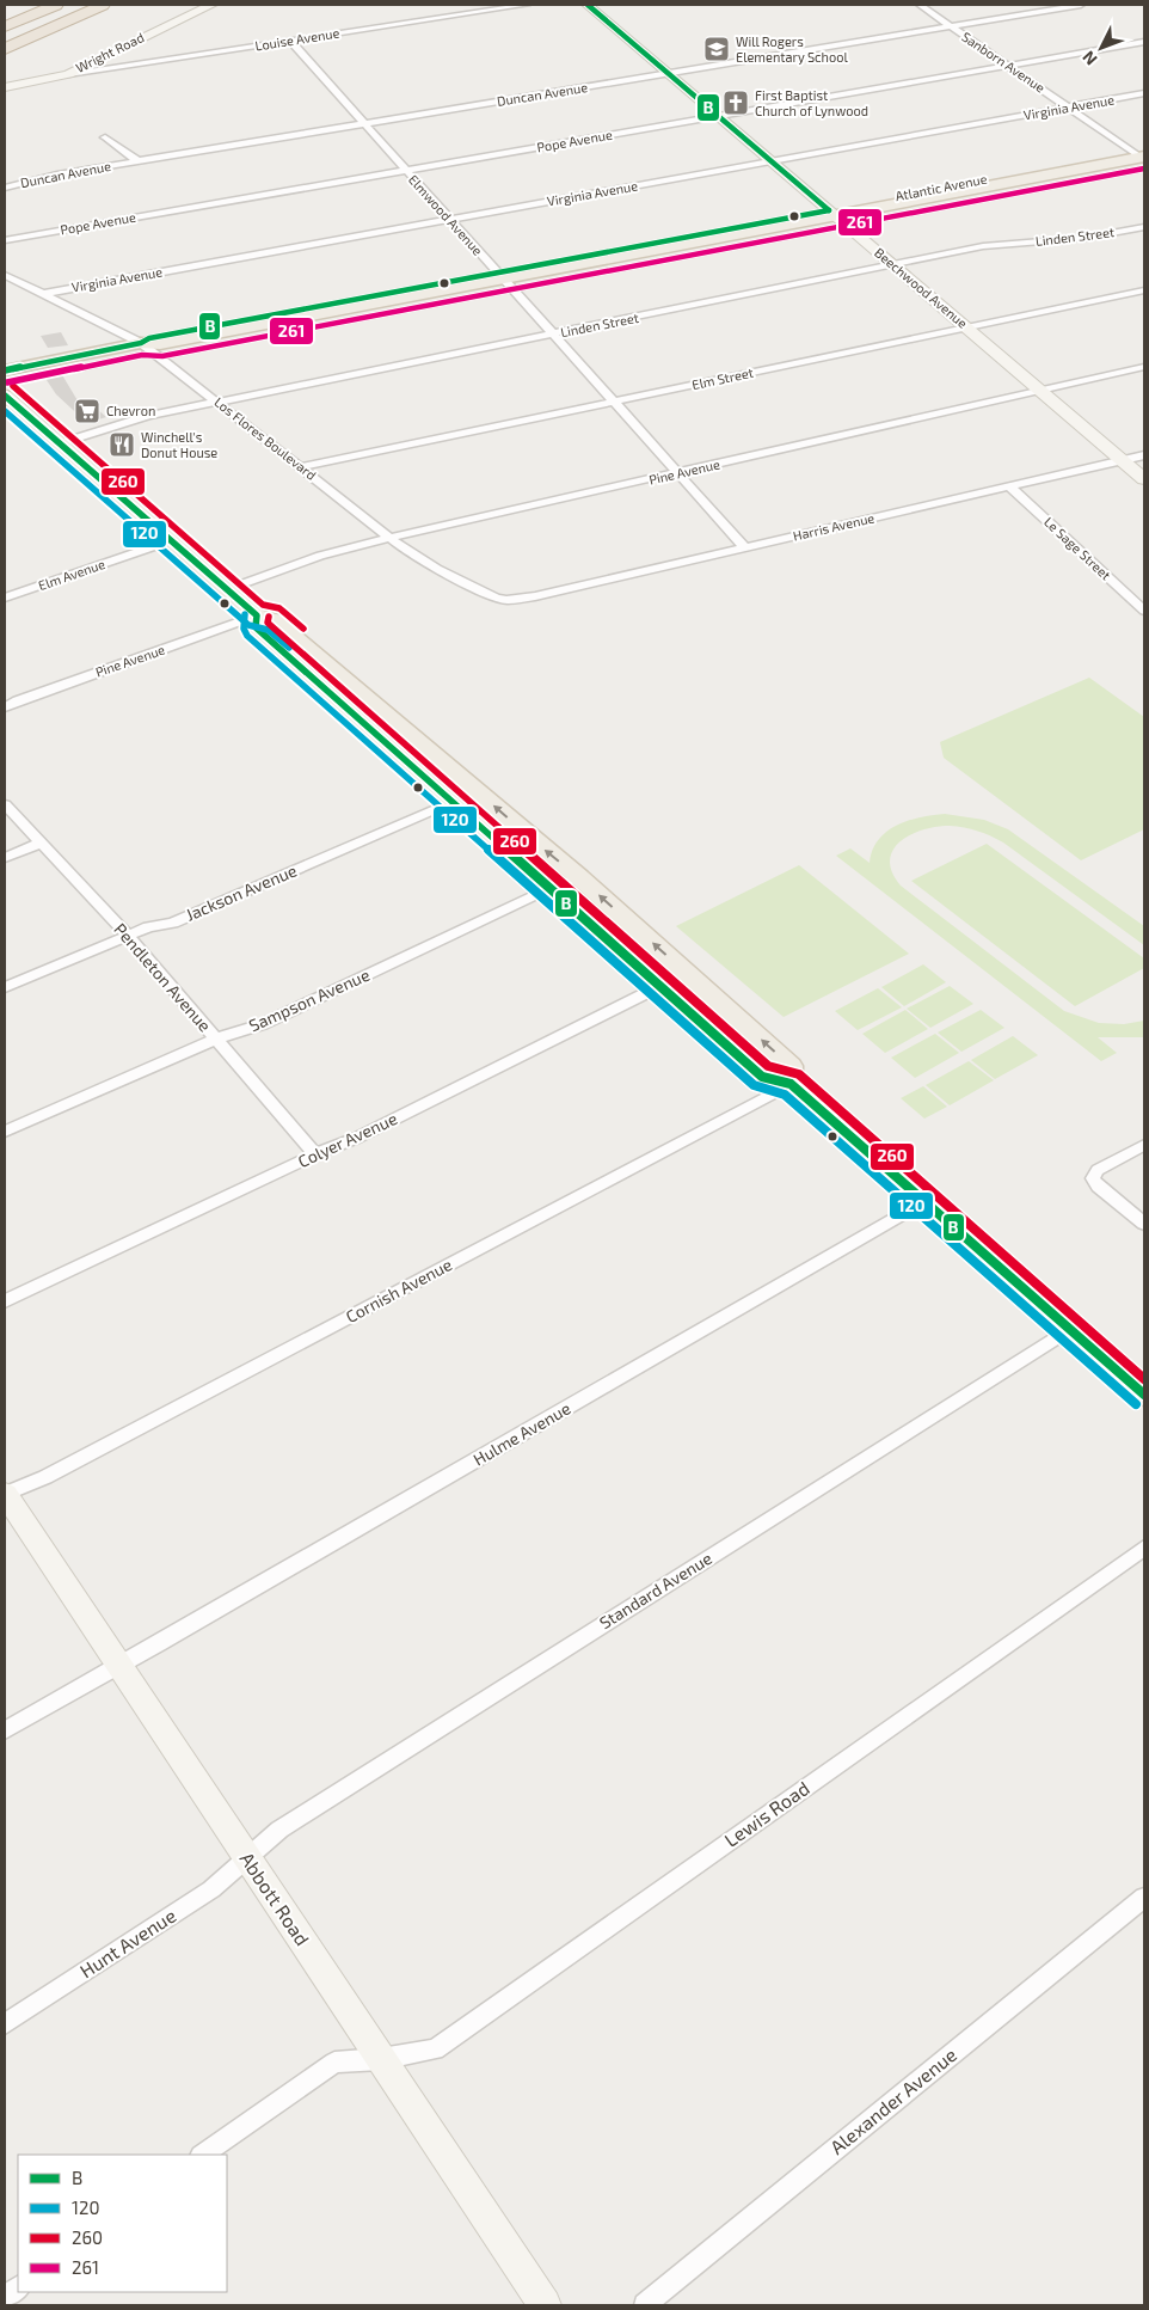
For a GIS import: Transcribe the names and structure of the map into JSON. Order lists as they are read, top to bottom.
{
  "streets": {
    "main road": ["Atlantic Avenue"],
    "street": [
      "Louise Avenue",
      "Wright Road",
      "Sanborn Avenue",
      "Duncan Avenue",
      "Virginia Avenue",
      "Pope Avenue",
      "Elmwood Avenue",
      "Linden Street",
      "Beechwood Avenue",
      "Elm Street",
      "Los Flores Boulevard",
      "Pine Avenue",
      "Harris Avenue",
      "Le Sage Street",
      "Elm Avenue",
      "Jackson Avenue",
      "Pendleton Avenue",
      "Sampson Avenue",
      "Colyer Avenue",
      "Cornish Avenue",
      "Hulme Avenue",
      "Standard Avenue",
      "Lewis Road",
      "Abbott Road",
      "Hunt Avenue",
      "Alexander Avenue"
    ]
  },
  "crossings": [
    ["Louise Avenue", "Wright Road"],
    ["Louise Avenue", "Elmwood Avenue"],
    ["Sanborn Avenue", "Duncan Avenue"],
    ["Sanborn Avenue", "Virginia Avenue"],
    ["Sanborn Avenue", "Pope Avenue"],
    ["Sanborn Avenue", "Atlantic Avenue"],
    ["Duncan Avenue", "Elmwood Avenue"],
    ["Duncan Avenue", "Beechwood Avenue"],
    ["Virginia Avenue", "Elmwood Avenue"],
    ["Virginia Avenue", "Beechwood Avenue"],
    ["Virginia Avenue", "Los Flores Boulevard"],
    ["Pope Avenue", "Elmwood Avenue"],
    ["Pope Avenue", "Beechwood Avenue"],
    ["Atlantic Avenue", "Elmwood Avenue"],
    ["Atlantic Avenue", "Beechwood Avenue"],
    ["Atlantic Avenue", "Los Flores Boulevard"],
    ["Elmwood Avenue", "Linden Street"],
    ["Elmwood Avenue", "Elm Street"],
    ["Elmwood Avenue", "Pine Avenue"],
    ["Elmwood Avenue", "Harris Avenue"],
    ["Linden Street", "Beechwood Avenue"],
    ["Linden Street", "Los Flores Boulevard"],
    ["Beechwood Avenue", "Elm Street"],
    ["Beechwood Avenue", "Pine Avenue"],
    ["Beechwood Avenue", "Harris Avenue"],
    ["Elm Street", "Los Flores Boulevard"],
    ["Los Flores Boulevard", "Pine Avenue"],
    ["Los Flores Boulevard", "Harris Avenue"],
    ["Harris Avenue", "Le Sage Street"],
    ["Jackson Avenue", "Pendleton Avenue"],
    ["Pendleton Avenue", "Sampson Avenue"],
    ["Pendleton Avenue", "Colyer Avenue"],
    ["Cornish Avenue", "Abbott Road"],
    ["Hulme Avenue", "Abbott Road"],
    ["Standard Avenue", "Abbott Road"],
    ["Standard Avenue", "Hunt Avenue"],
    ["Lewis Road", "Abbott Road"],
    ["Abbott Road", "Hunt Avenue"]
  ],
  "places": {
    "school or university": ["Will Rogers Elementary School"],
    "church": ["First Baptist Church of Lynwood"],
    "supermarket": ["Chevron"],
    "restaurant": ["Winchell's Donut House"]
  },
  "lines": [
    "transit line B",
    "transit line 261",
    "transit line 260",
    "transit line 120"
  ],
  "legend": [
    "B",
    "120",
    "260",
    "261"
  ],
  "north": "bottom left"
}
